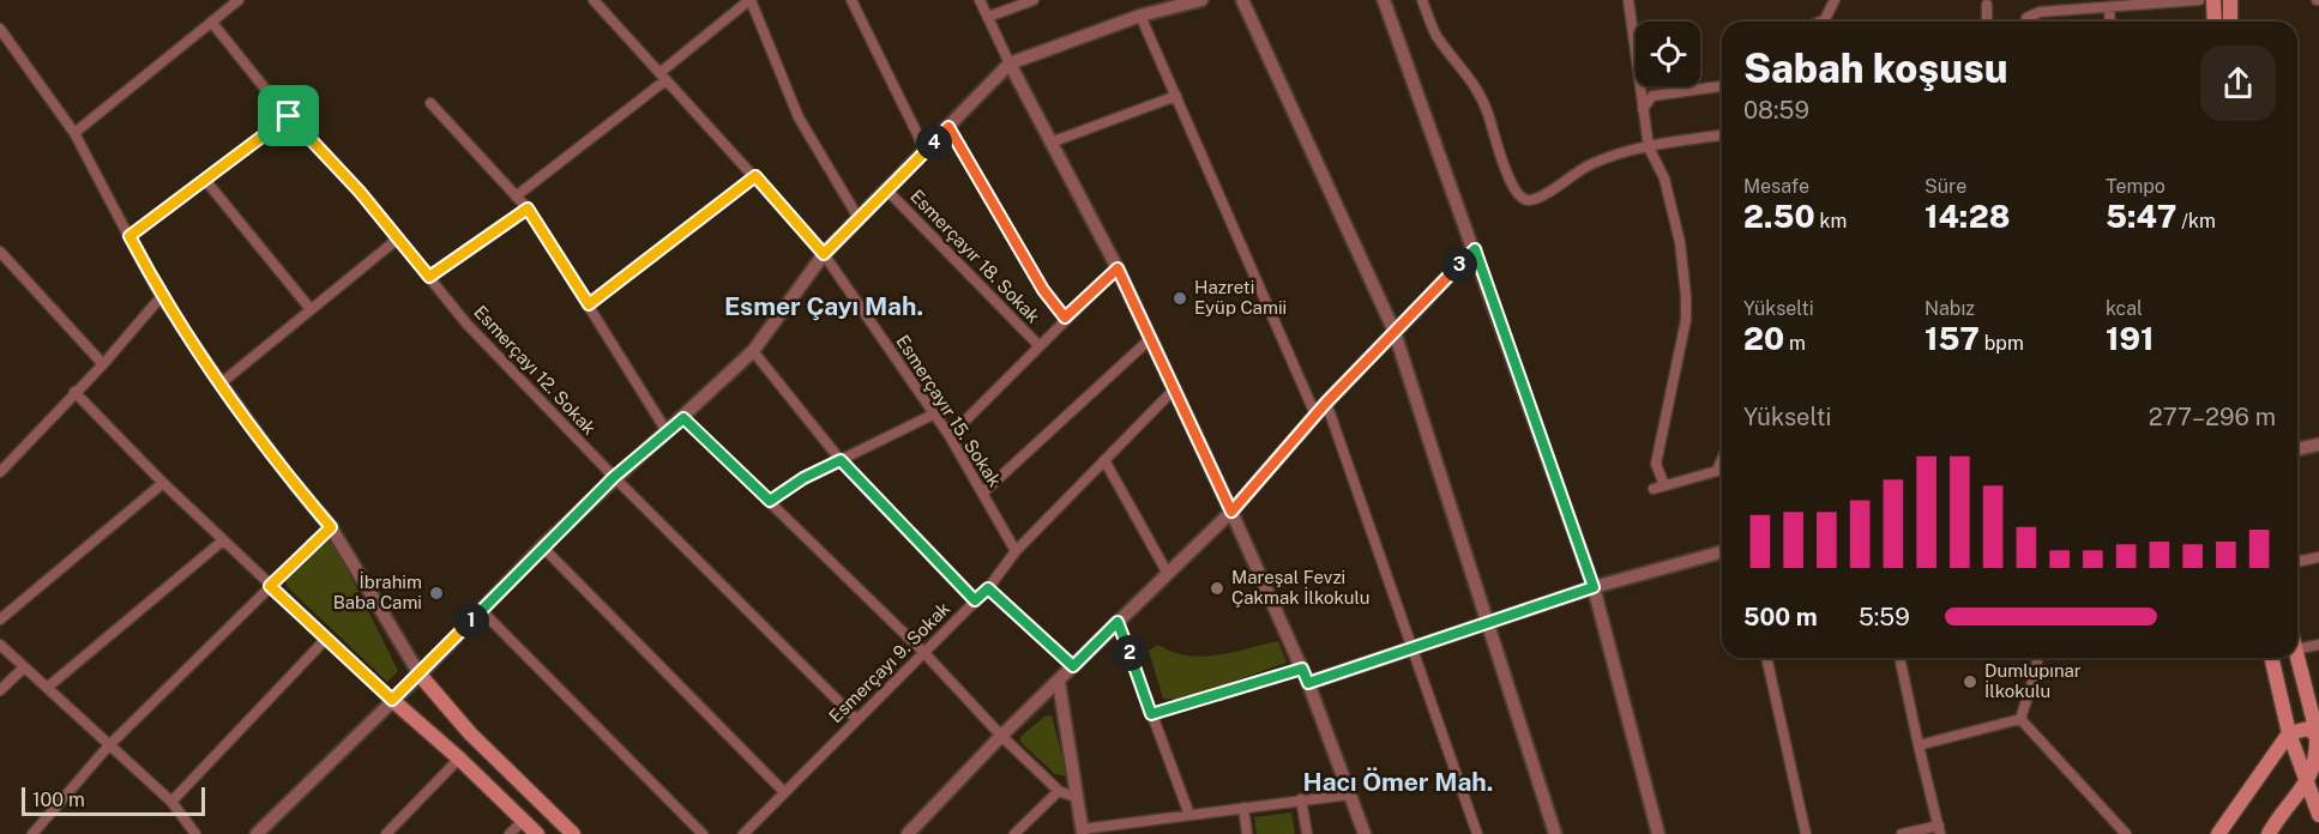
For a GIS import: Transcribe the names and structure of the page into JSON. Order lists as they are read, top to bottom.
{
  "streets": {
    "street": [
      "Esmerçayır 18. Sokak",
      "Esmerçayı 12. Sokak",
      "Esmerçayır 15. Sokak",
      "Esmerçayı 9. Sokak"
    ]
  },
  "crossings": [
    ["Esmerçayı 12. Sokak", "Esmerçayı 9. Sokak"],
    ["Esmerçayır 15. Sokak", "Esmerçayı 9. Sokak"]
  ],
  "districts": ["Esmer Çayı Mah.", "Hacı Ömer Mah."],
  "places": [
    "Hazreti Eyüp Camii",
    "Mareşal Fevzi Çakmak İlkokulu",
    "İbrahim Baba Cami",
    "Dumlupınar İlkokulu"
  ],
  "scale_bar": "100 m",
  "page": {
    "heading": ["Sabah koşusu", "08:59"],
    "pins": [
      "4",
      "3",
      "1",
      "2"
    ],
    "stats": [
      ["Mesafe", "2.50 km"],
      ["Süre", "14:28"],
      ["Tempo", "5:47 /km"],
      ["Yükselti", "20 m"],
      ["Nabız", "157 bpm"],
      ["kcal", "191"]
    ],
    "chart": ["Yükselti", "277–296 m"],
    "list": [
      {
        "name": "500 m",
        "note": "5:59"
      }
    ],
    "scale": "100 m"
  }
}
